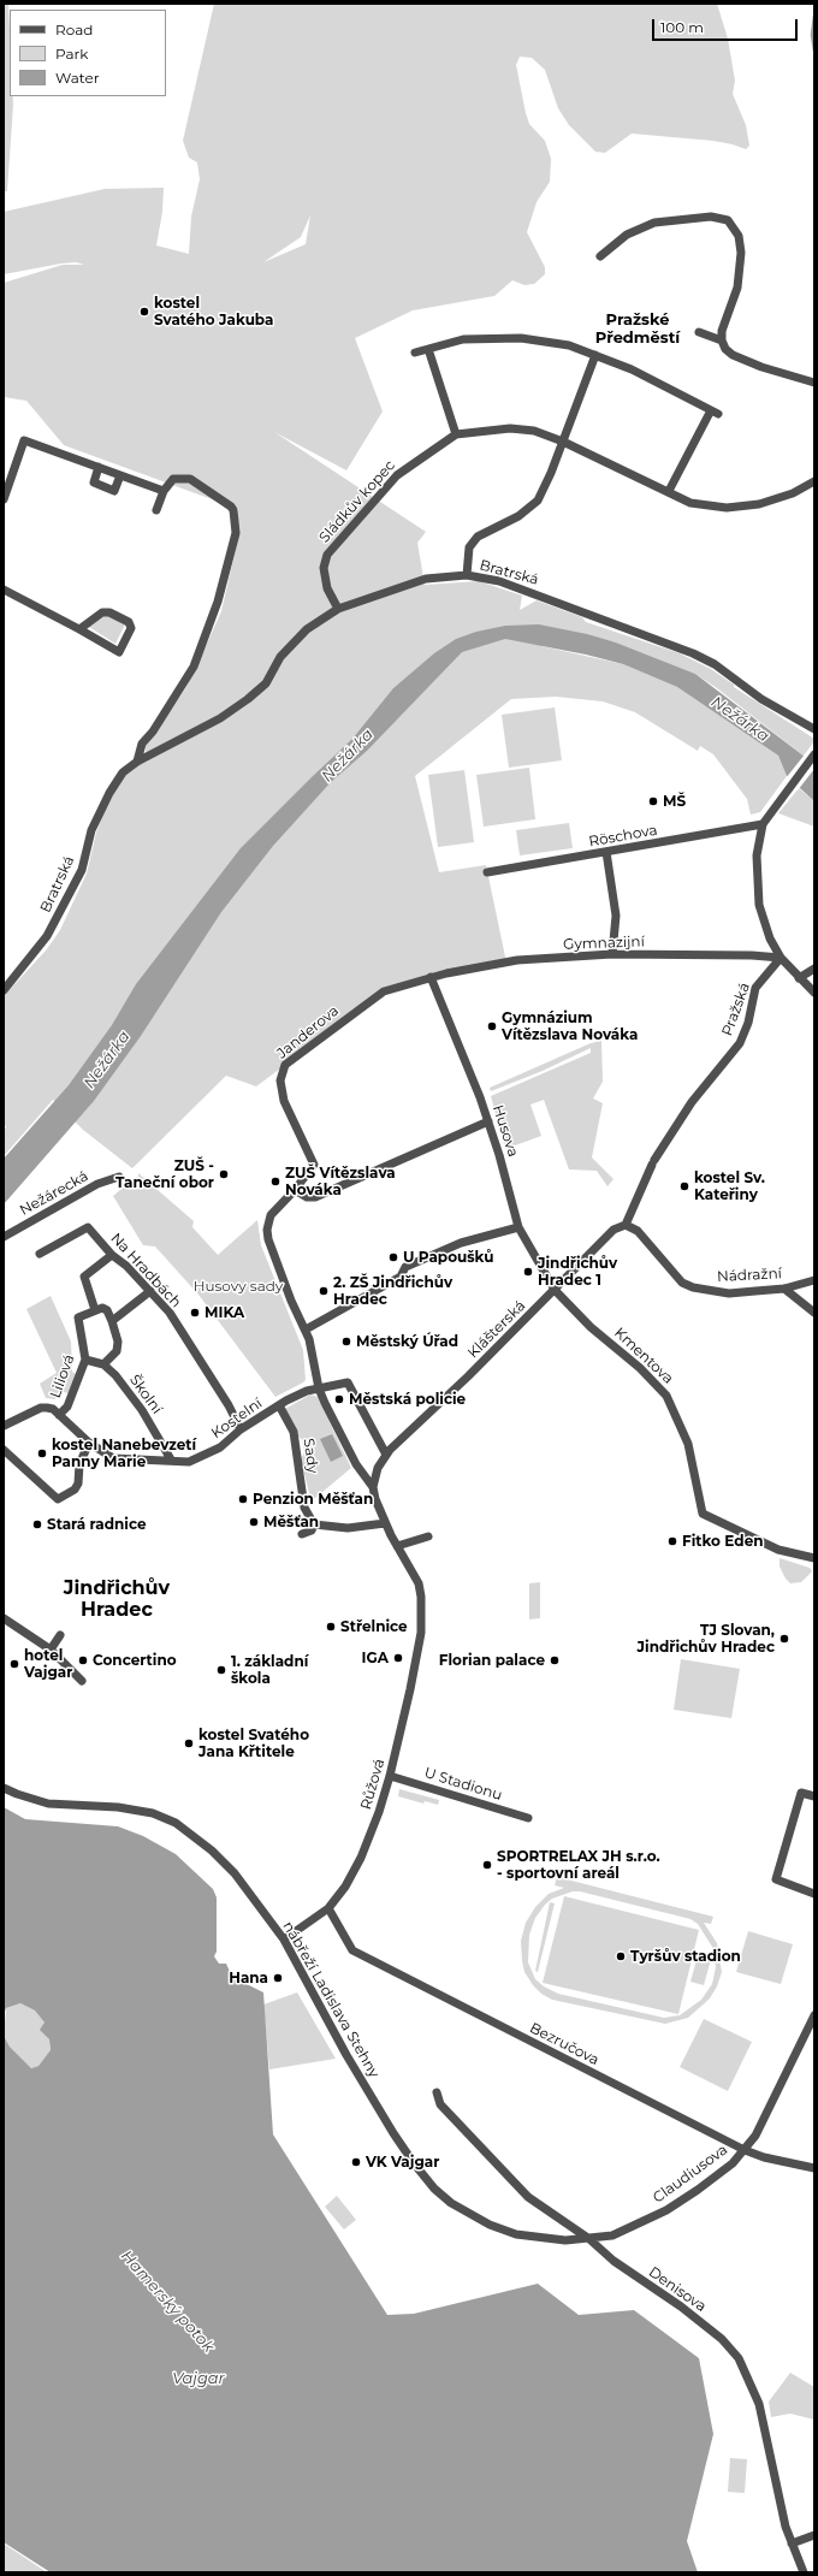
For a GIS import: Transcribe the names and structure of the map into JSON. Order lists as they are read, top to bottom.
{
  "streets": {
    "street": [
      "Sládkův kopec",
      "Bratrská",
      "Röschova",
      "Gymnazijní",
      "Pražská",
      "Janderova",
      "Husova",
      "Nežárecká",
      "Na Hradbách",
      "Nádražní",
      "Klášterská",
      "Kmentova",
      "Liliová",
      "Školní",
      "Kostelní",
      "Sady",
      "Růžová",
      "U Stadionu",
      "nábřeží Ladislava Stehny",
      "Bezručova",
      "Claudiusova",
      "Denisova"
    ]
  },
  "crossings": [
    ["Sládkův kopec", "Bratrská"],
    ["Gymnazijní", "Pražská"],
    ["Gymnazijní", "Janderova"],
    ["Gymnazijní", "Husova"],
    ["Pražská", "Nádražní"],
    ["Pražská", "Klášterská"],
    ["Janderova", "Husova"],
    ["Janderova", "Klášterská"],
    ["Janderova", "Růžová"],
    ["Husova", "Klášterská"],
    ["Husova", "Kmentova"],
    ["Na Hradbách", "Kostelní"],
    ["Nádražní", "Klášterská"],
    ["Klášterská", "Kmentova"],
    ["Klášterská", "Růžová"],
    ["Liliová", "Kostelní"],
    ["Školní", "Kostelní"],
    ["Kostelní", "Sady"],
    ["Růžová", "U Stadionu"],
    ["Růžová", "nábřeží Ladislava Stehny"],
    ["Růžová", "Bezručova"],
    ["nábřeží Ladislava Stehny", "Claudiusova"],
    ["nábřeží Ladislava Stehny", "Denisova"],
    ["Bezručova", "Claudiusova"],
    ["Claudiusova", "Denisova"]
  ],
  "districts": ["Pražské Předměstí", "Jindřichův Hradec"],
  "water": ["Nežárka", "Hamerský potok", "Vajgar"],
  "parks": ["Husovy sady"],
  "places": [
    "kostel Svatého Jakuba",
    "MŠ",
    "Gymnázium Vítězslava Nováka",
    "ZUŠ - Taneční obor",
    "ZUŠ Vítězslava Nováka",
    "kostel Sv. Kateřiny",
    "U Papoušků",
    "Jindřichův Hradec 1",
    "2. ZŠ Jindřichův Hradec",
    "MIKA",
    "Městský Úřad",
    "Městská policie",
    "kostel Nanebevzetí Panny Marie",
    "Penzion Měšťan",
    "Měšťan",
    "Stará radnice",
    "Fitko Eden",
    "Střelnice",
    "TJ Slovan, Jindřichův Hradec",
    "IGA",
    "Concertino",
    "Florian palace",
    "hotel Vajgar",
    "1. základní škola",
    "kostel Svatého Jana Křtitele",
    "SPORTRELAX JH s.r.o. - sportovní areál",
    "Tyršův stadion",
    "Hana",
    "VK Vajgar"
  ],
  "legend": ["Road", "Park", "Water"],
  "scale_bar": "100 m"
}
